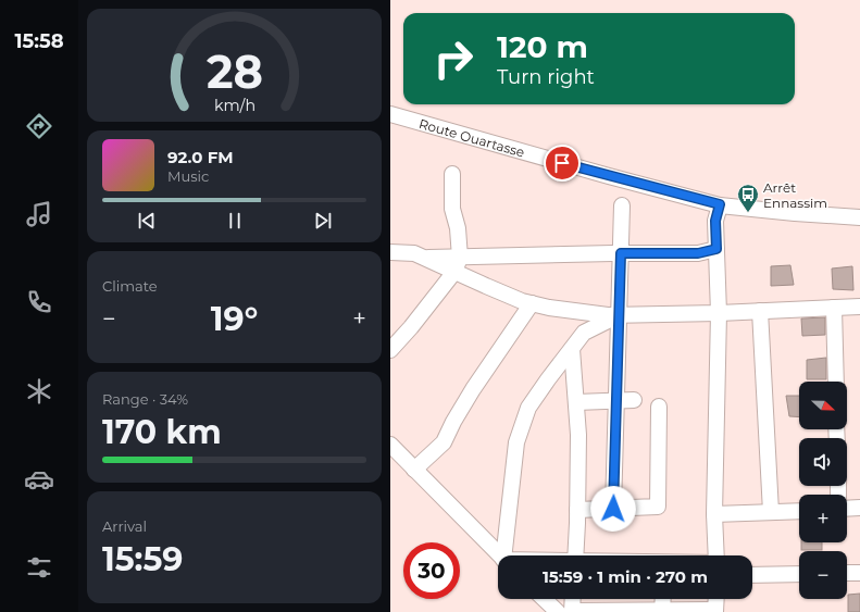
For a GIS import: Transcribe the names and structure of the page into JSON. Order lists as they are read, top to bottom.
{
  "streets": {
    "street": ["Route Ouartasse"]
  },
  "places": {
    "bus stop": ["Arrêt Ennassim"]
  },
  "north": "right",
  "page": {
    "tabs": "15:58",
    "turn": ["120 m", "Turn right"],
    "song": ["92.0 FM", "Music"],
    "tile": [
      "Climate",
      ["Range · 34%", "170 km"],
      ["Arrival", "15:59"]
    ],
    "heat": ["−", "19°", "+"],
    "map_buttons": ["+", "−"],
    "limit": "30",
    "trip": "15:59 · 1 min · 270 m",
    "gauge": ["28", "km/h"]
  }
}
